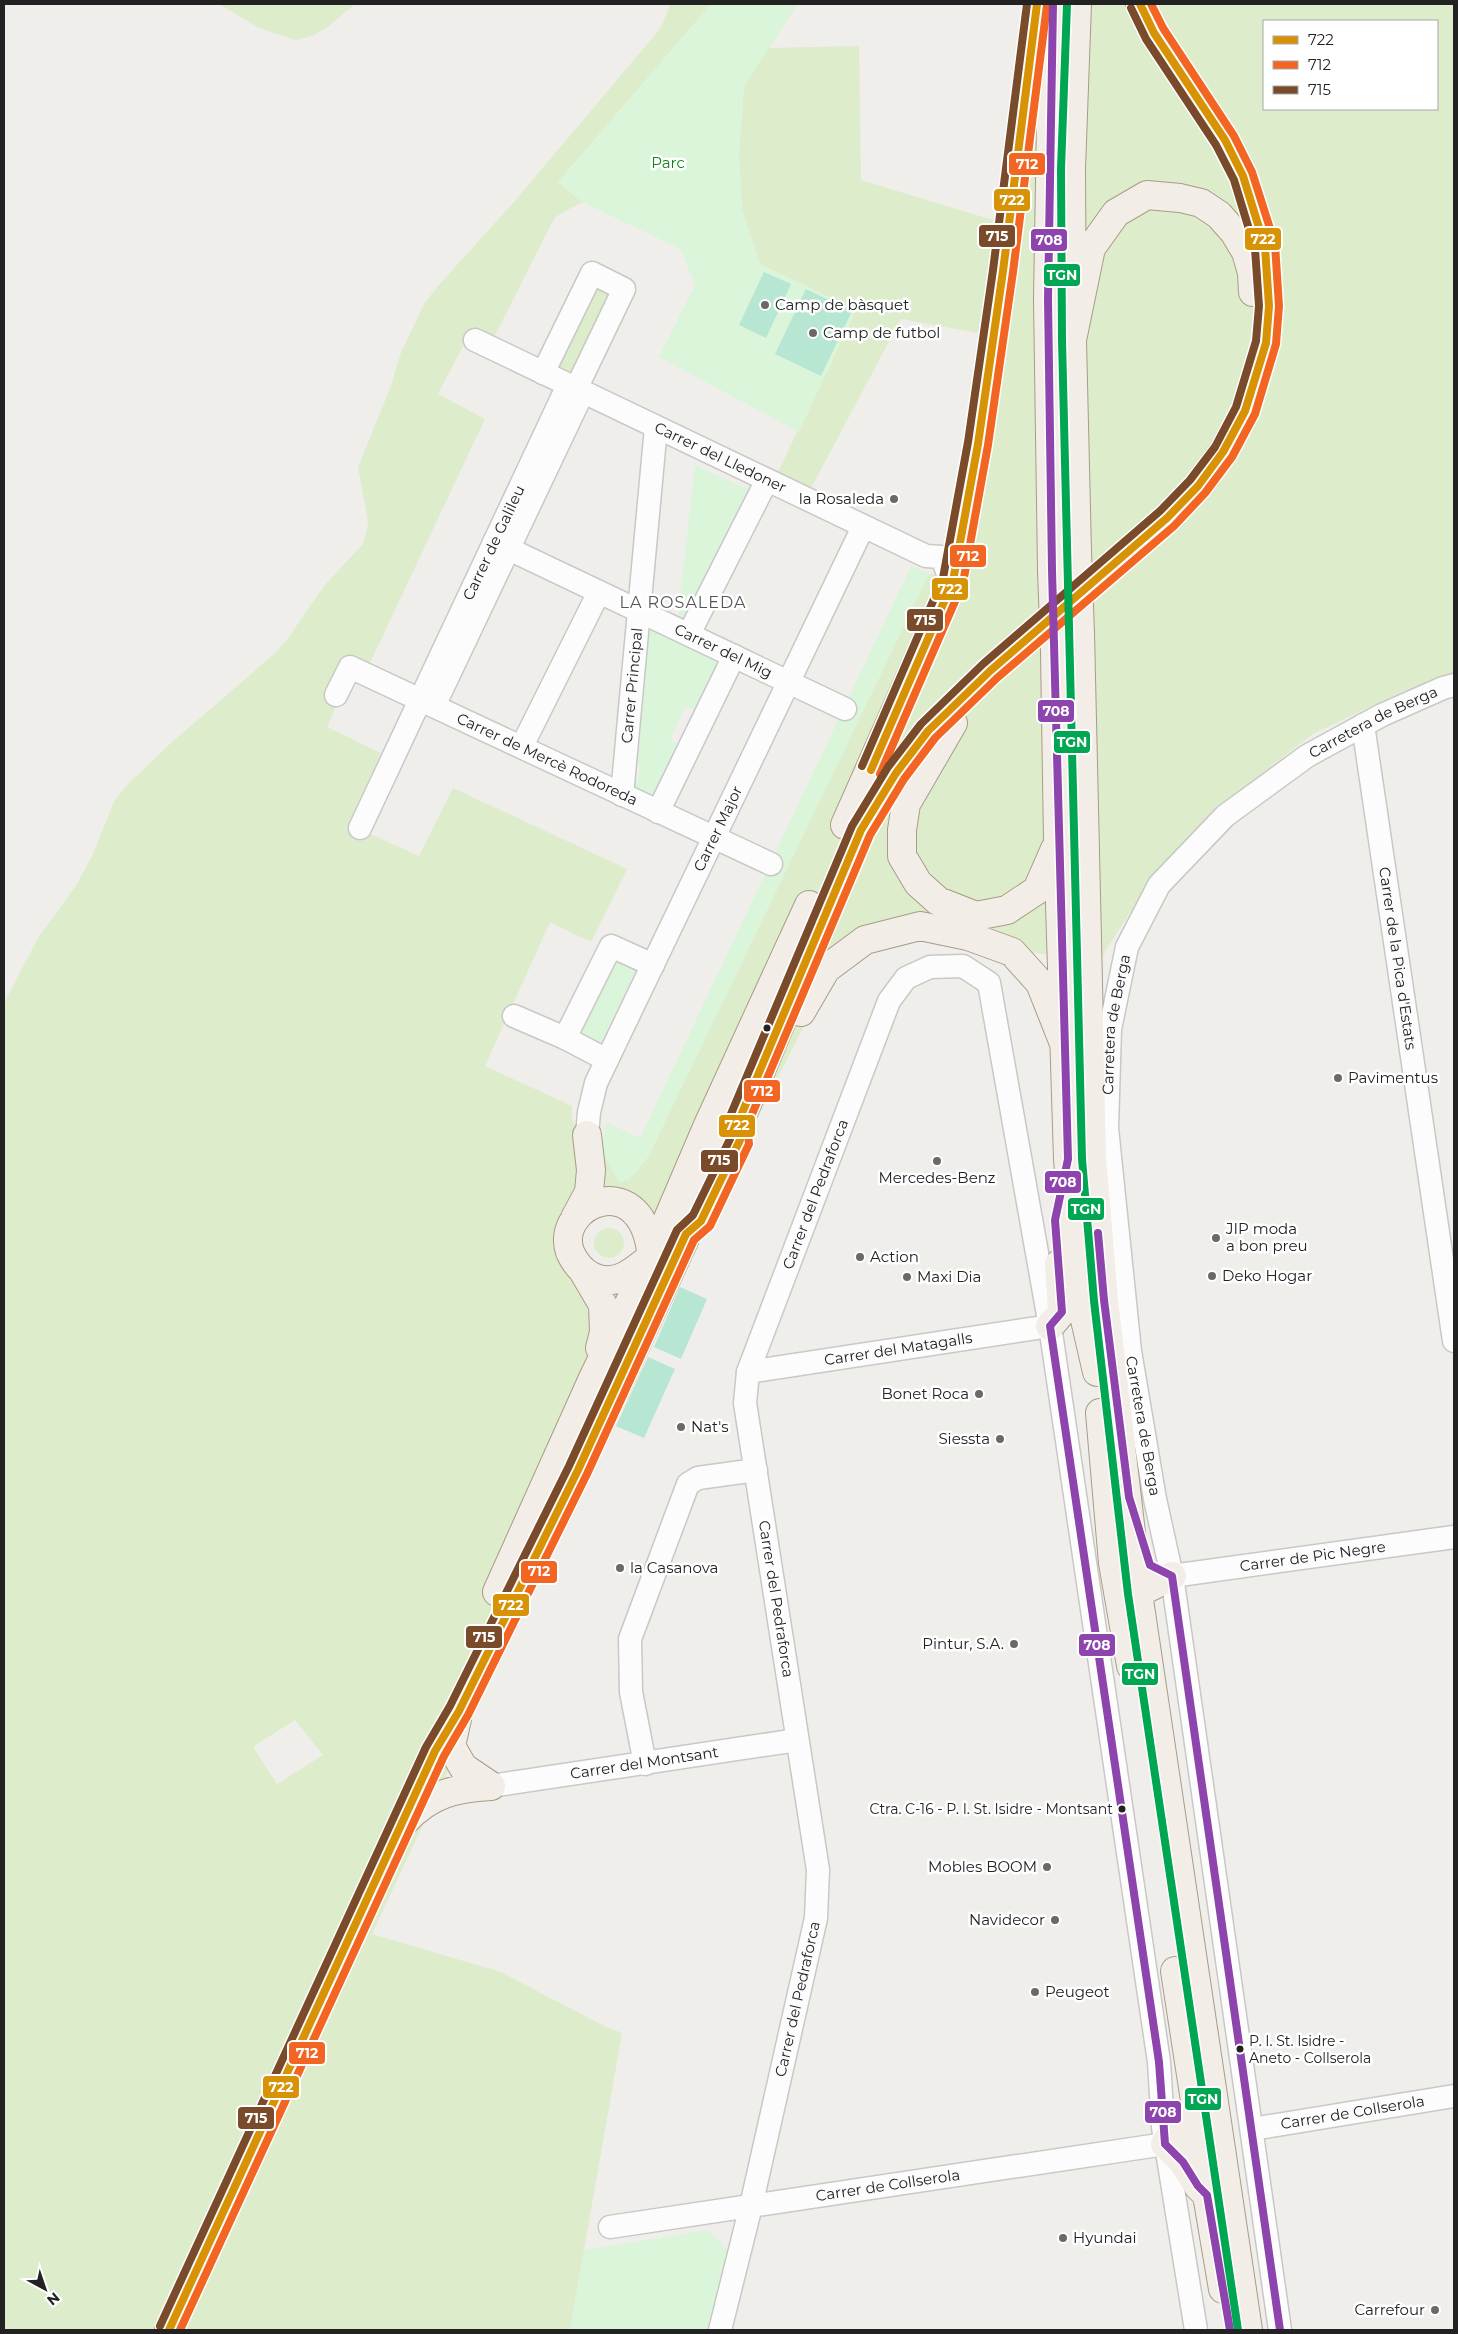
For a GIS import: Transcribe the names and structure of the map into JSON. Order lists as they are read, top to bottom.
{
  "streets": {
    "street": [
      "Carrer del Lledoner",
      "Carrer de Galileu",
      "Carrer del Mig",
      "Carrer Principal",
      "Carretera de Berga",
      "Carrer de Mercè Rodoreda",
      "Carrer Major",
      "Carrer de la Pica d'Estats",
      "Carrer del Pedraforca",
      "Carrer del Matagalls",
      "Carrer de Pic Negre",
      "Carrer del Montsant",
      "Carrer de Collserola"
    ]
  },
  "crossings": [
    ["Carrer del Lledoner", "Carrer de Galileu"],
    ["Carrer del Lledoner", "Carrer Principal"],
    ["Carrer del Lledoner", "Carrer Major"],
    ["Carrer de Galileu", "Carrer del Mig"],
    ["Carrer de Galileu", "Carrer de Mercè Rodoreda"],
    ["Carrer del Mig", "Carrer Principal"],
    ["Carrer del Mig", "Carrer Major"],
    ["Carrer Principal", "Carrer de Mercè Rodoreda"],
    ["Carretera de Berga", "Carrer de la Pica d'Estats"],
    ["Carretera de Berga", "Carrer de Pic Negre"],
    ["Carretera de Berga", "Carrer de Collserola"],
    ["Carrer de Mercè Rodoreda", "Carrer Major"],
    ["Carrer del Pedraforca", "Carrer del Matagalls"],
    ["Carrer del Pedraforca", "Carrer del Montsant"],
    ["Carrer del Pedraforca", "Carrer de Collserola"]
  ],
  "districts": ["LA ROSALEDA"],
  "parks": ["Parc"],
  "places": [
    "Camp de bàsquet",
    "Camp de futbol",
    "la Rosaleda",
    "Pavimentus",
    "Mercedes-Benz",
    "JIP moda a bon preu",
    "Action",
    "Deko Hogar",
    "Maxi Dia",
    "Bonet Roca",
    "Nat's",
    "Siessta",
    "la Casanova",
    "Pintur, S.A.",
    "Ctra. C-16 - P. I. St. Isidre - Montsant",
    "Mobles BOOM",
    "Navidecor",
    "Peugeot",
    "P. I. St. Isidre - Aneto - Collserola",
    "Hyundai",
    "Carrefour"
  ],
  "lines": [
    "transit line 722",
    "transit line 712",
    "transit line 715",
    "transit line 708",
    "transit line TGN"
  ],
  "legend": ["722", "712", "715"],
  "north": "bottom right"
}
